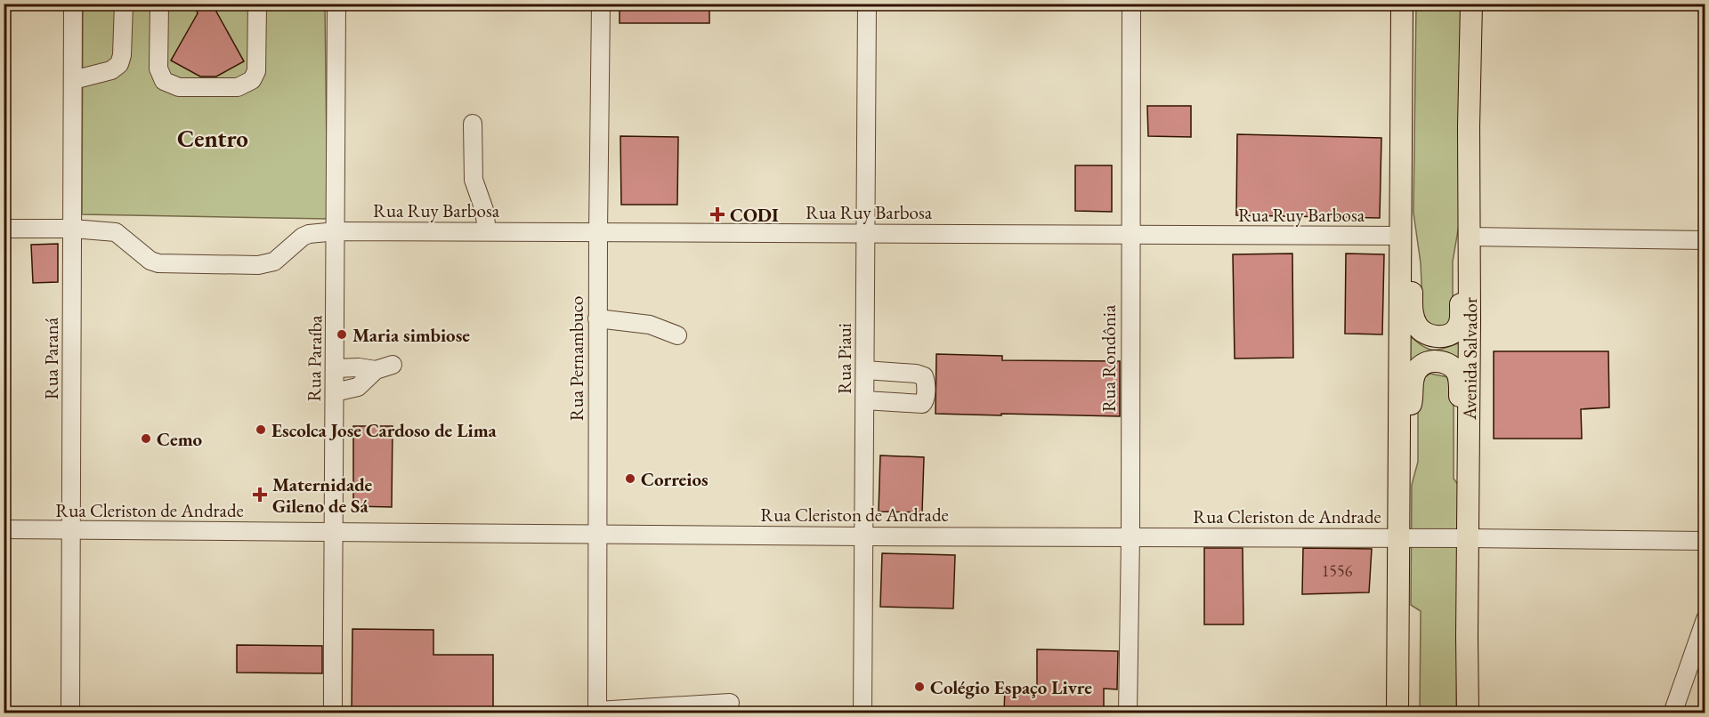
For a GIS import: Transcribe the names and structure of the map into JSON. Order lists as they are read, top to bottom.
{
  "streets": {
    "main road": ["Avenida Salvador"],
    "street": [
      "Rua Ruy Barbosa",
      "Rua Paraná",
      "Rua Paraíba",
      "Rua Pernambuco",
      "Rua Piaui",
      "Rua Rondônia",
      "Rua Cleriston de Andrade"
    ]
  },
  "crossings": [
    ["Rua Ruy Barbosa", "Rua Paraná"],
    ["Rua Ruy Barbosa", "Rua Paraíba"],
    ["Rua Ruy Barbosa", "Rua Pernambuco"],
    ["Rua Ruy Barbosa", "Rua Piaui"],
    ["Rua Ruy Barbosa", "Rua Rondônia"],
    ["Rua Paraná", "Rua Cleriston de Andrade"],
    ["Rua Paraíba", "Rua Cleriston de Andrade"],
    ["Rua Pernambuco", "Rua Cleriston de Andrade"],
    ["Rua Piaui", "Rua Cleriston de Andrade"],
    ["Rua Rondônia", "Rua Cleriston de Andrade"],
    ["Avenida Salvador", "Rua Cleriston de Andrade"]
  ],
  "districts": ["Centro"],
  "places": {
    "health": ["CODI", "Maternidade Gileno de Sá"],
    "other": [
      "Maria simbiose",
      "Escolca Jose Cardoso de Lima",
      "Cemo",
      "Correios",
      "Colégio Espaço Livre"
    ]
  },
  "house_numbers": ["1556"]
}
